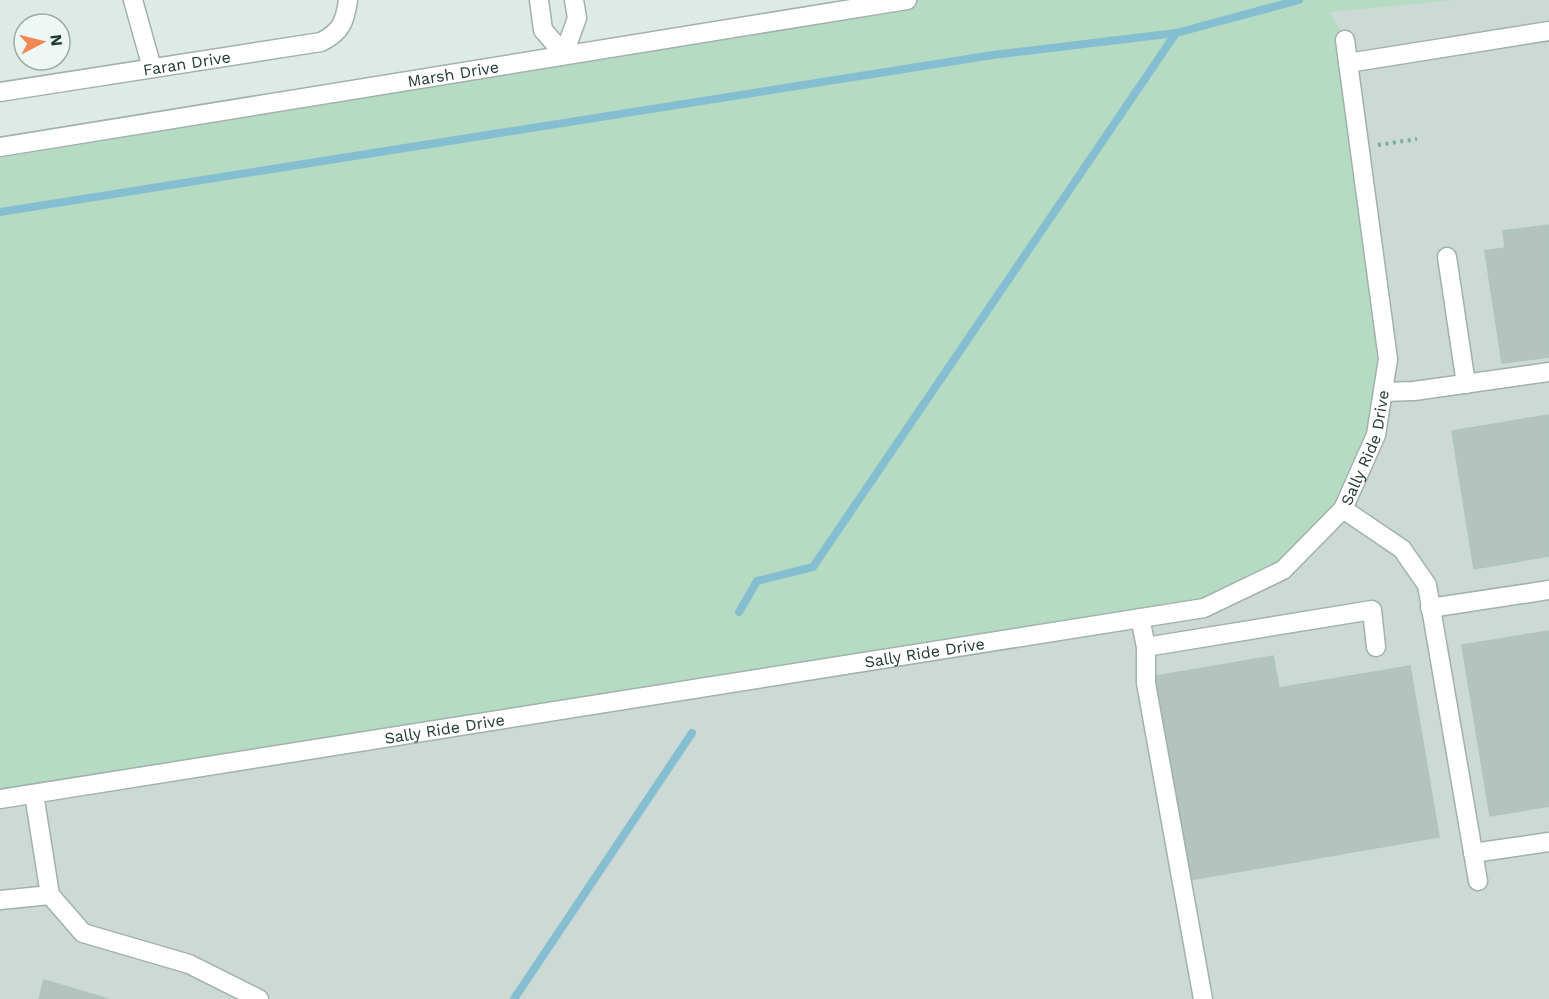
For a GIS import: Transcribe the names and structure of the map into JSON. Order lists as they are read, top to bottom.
{
  "streets": {
    "street": ["Faran Drive", "Marsh Drive", "Sally Ride Drive"]
  },
  "north": "right"
}
